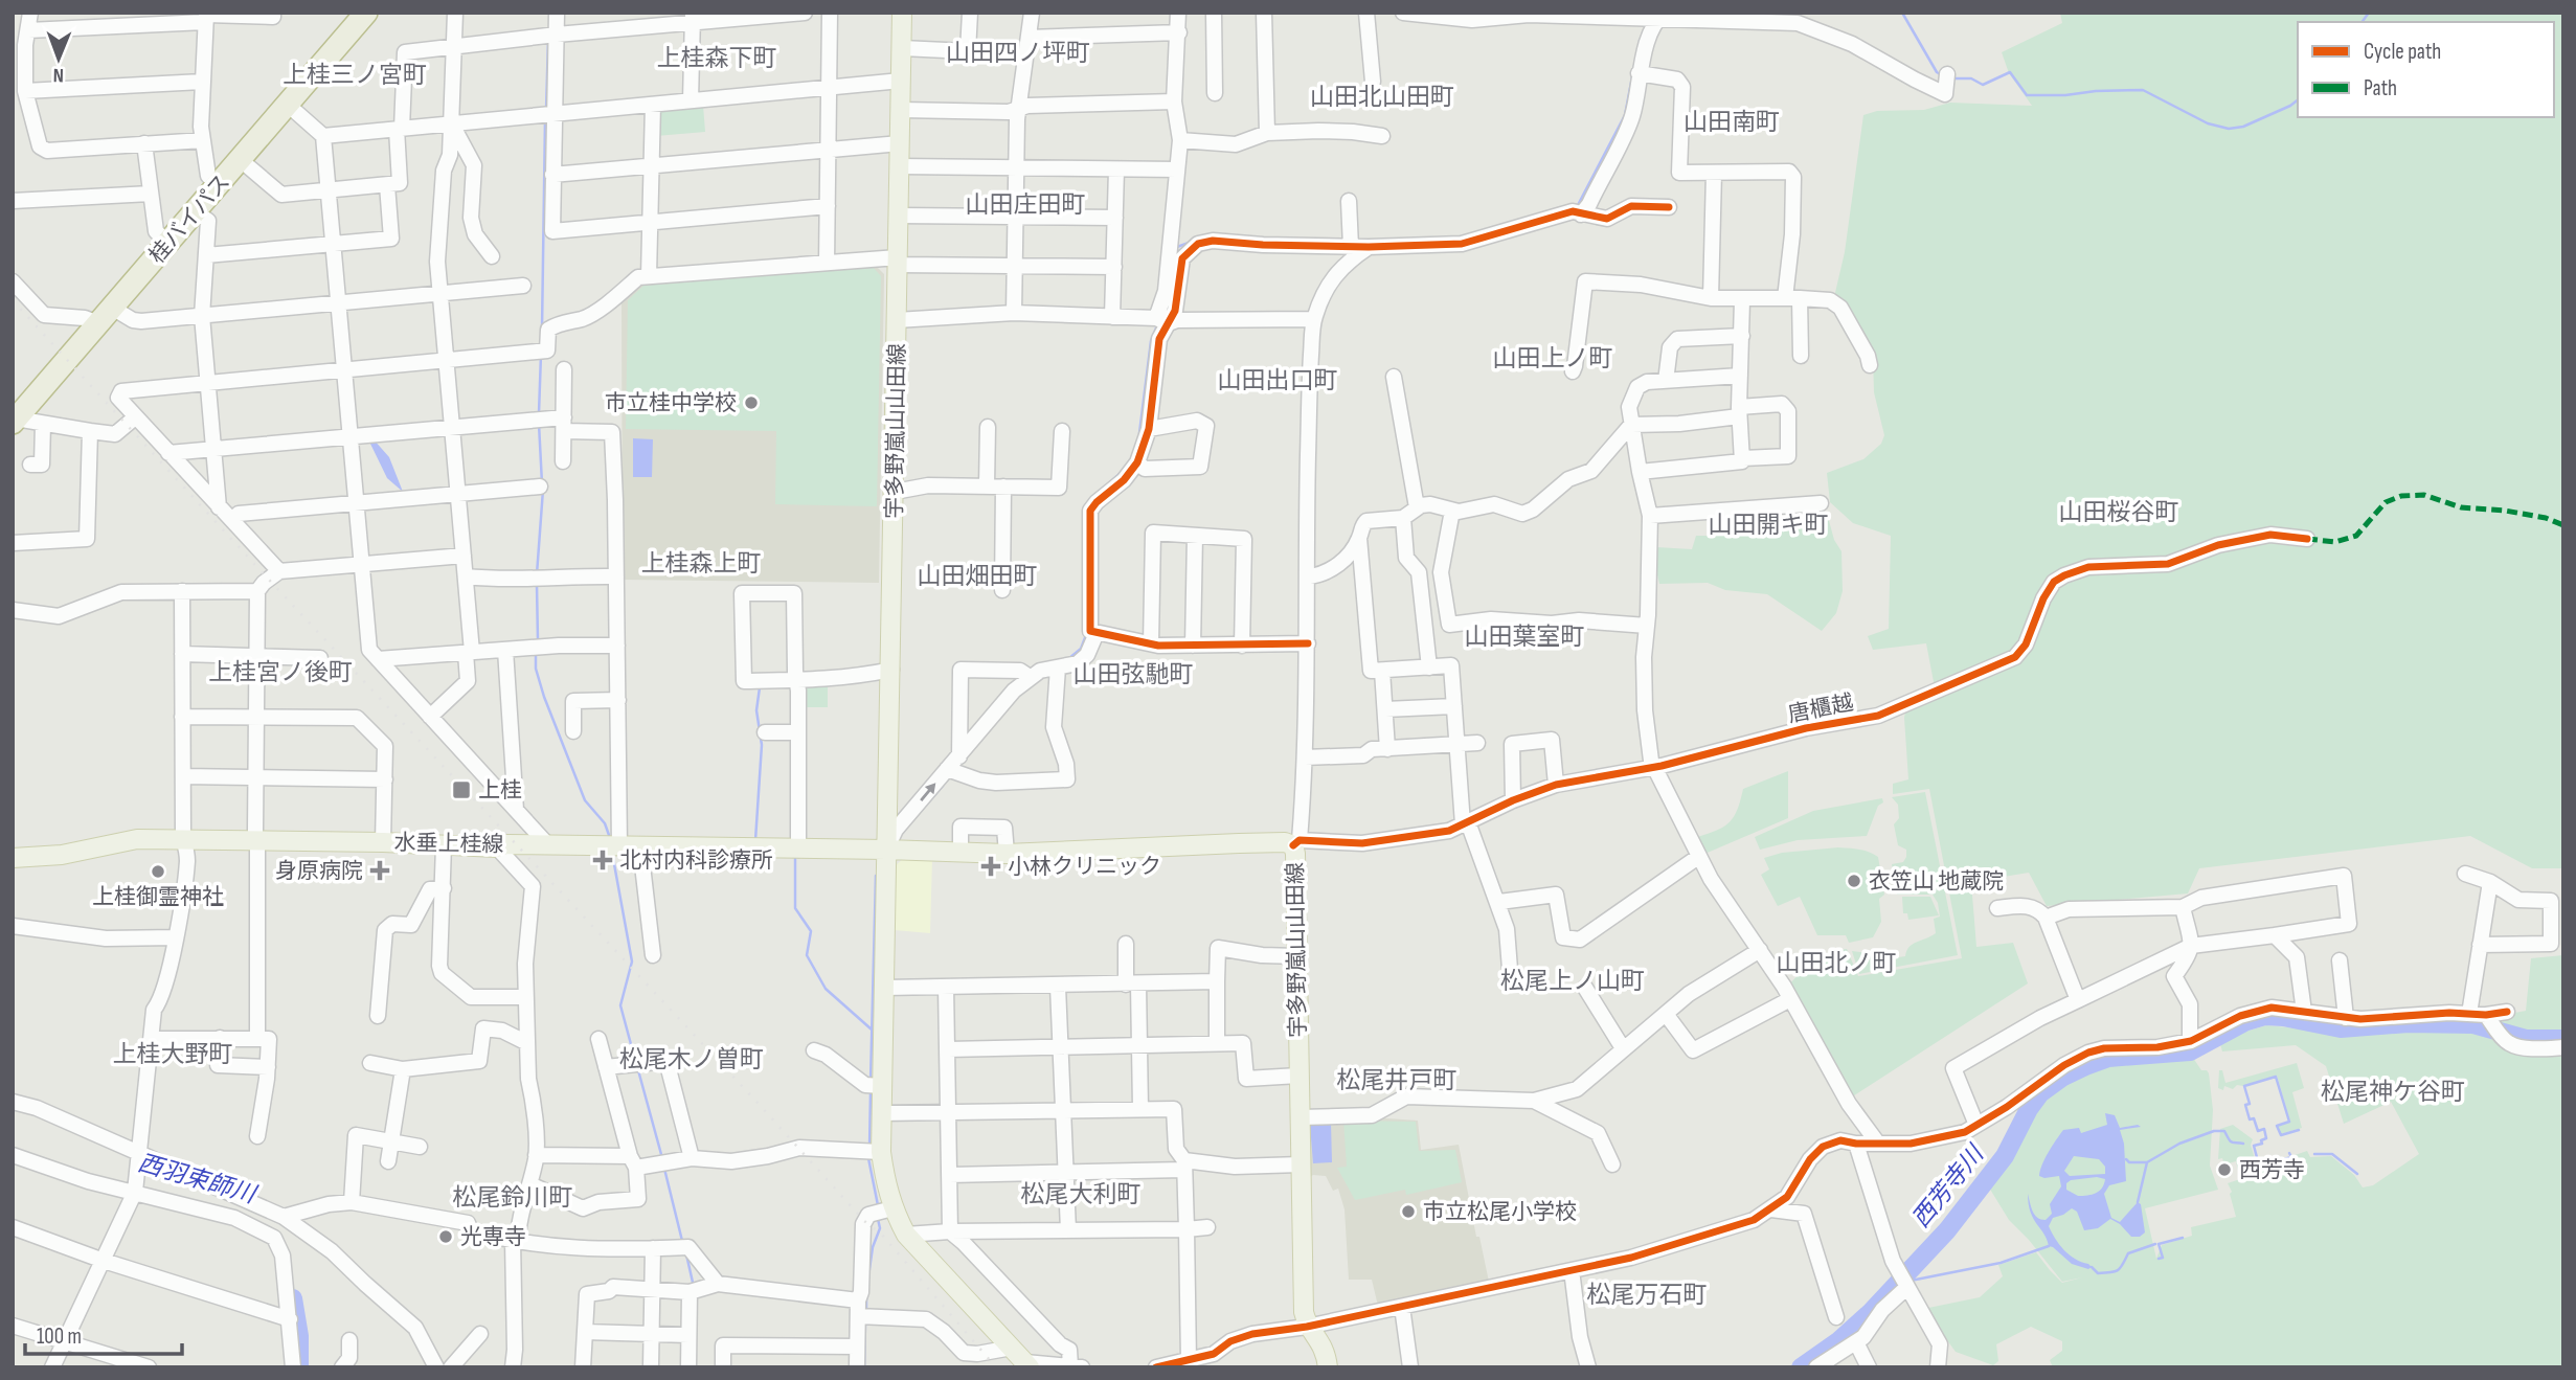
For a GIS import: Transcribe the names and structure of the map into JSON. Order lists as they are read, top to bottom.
{
  "streets": {
    "highway": ["桂バイパス"],
    "main road": ["宇多野嵐山山田線", "水垂上桂線"],
    "street": ["唐櫃越"]
  },
  "crossings": [
    ["宇多野嵐山山田線", "唐櫃越"],
    ["宇多野嵐山山田線", "水垂上桂線"]
  ],
  "districts": [
    "山田四ノ坪町",
    "上桂森下町",
    "上桂三ノ宮町",
    "山田北山田町",
    "山田南町",
    "山田庄田町",
    "山田上ノ町",
    "山田出口町",
    "山田桜谷町",
    "山田開キ町",
    "上桂森上町",
    "山田畑田町",
    "山田葉室町",
    "上桂宮ノ後町",
    "山田弦馳町",
    "山田北ノ町",
    "松尾上ノ山町",
    "上桂大野町",
    "松尾木ノ曽町",
    "松尾井戸町",
    "松尾神ケ谷町",
    "松尾大利町",
    "松尾鈴川町",
    "松尾万石町"
  ],
  "water": ["西羽束師川", "西芳寺川"],
  "places": {
    "other": [
      "市立桂中学校",
      "上桂御霊神社",
      "衣笠山 地蔵院",
      "西芳寺",
      "市立松尾小学校",
      "光専寺"
    ],
    "transit": ["上桂"],
    "health": ["北村内科診療所", "小林クリニック", "身原病院"]
  },
  "legend": ["Cycle path", "Path"],
  "scale_bar": "100 m",
  "north": "bottom"
}
